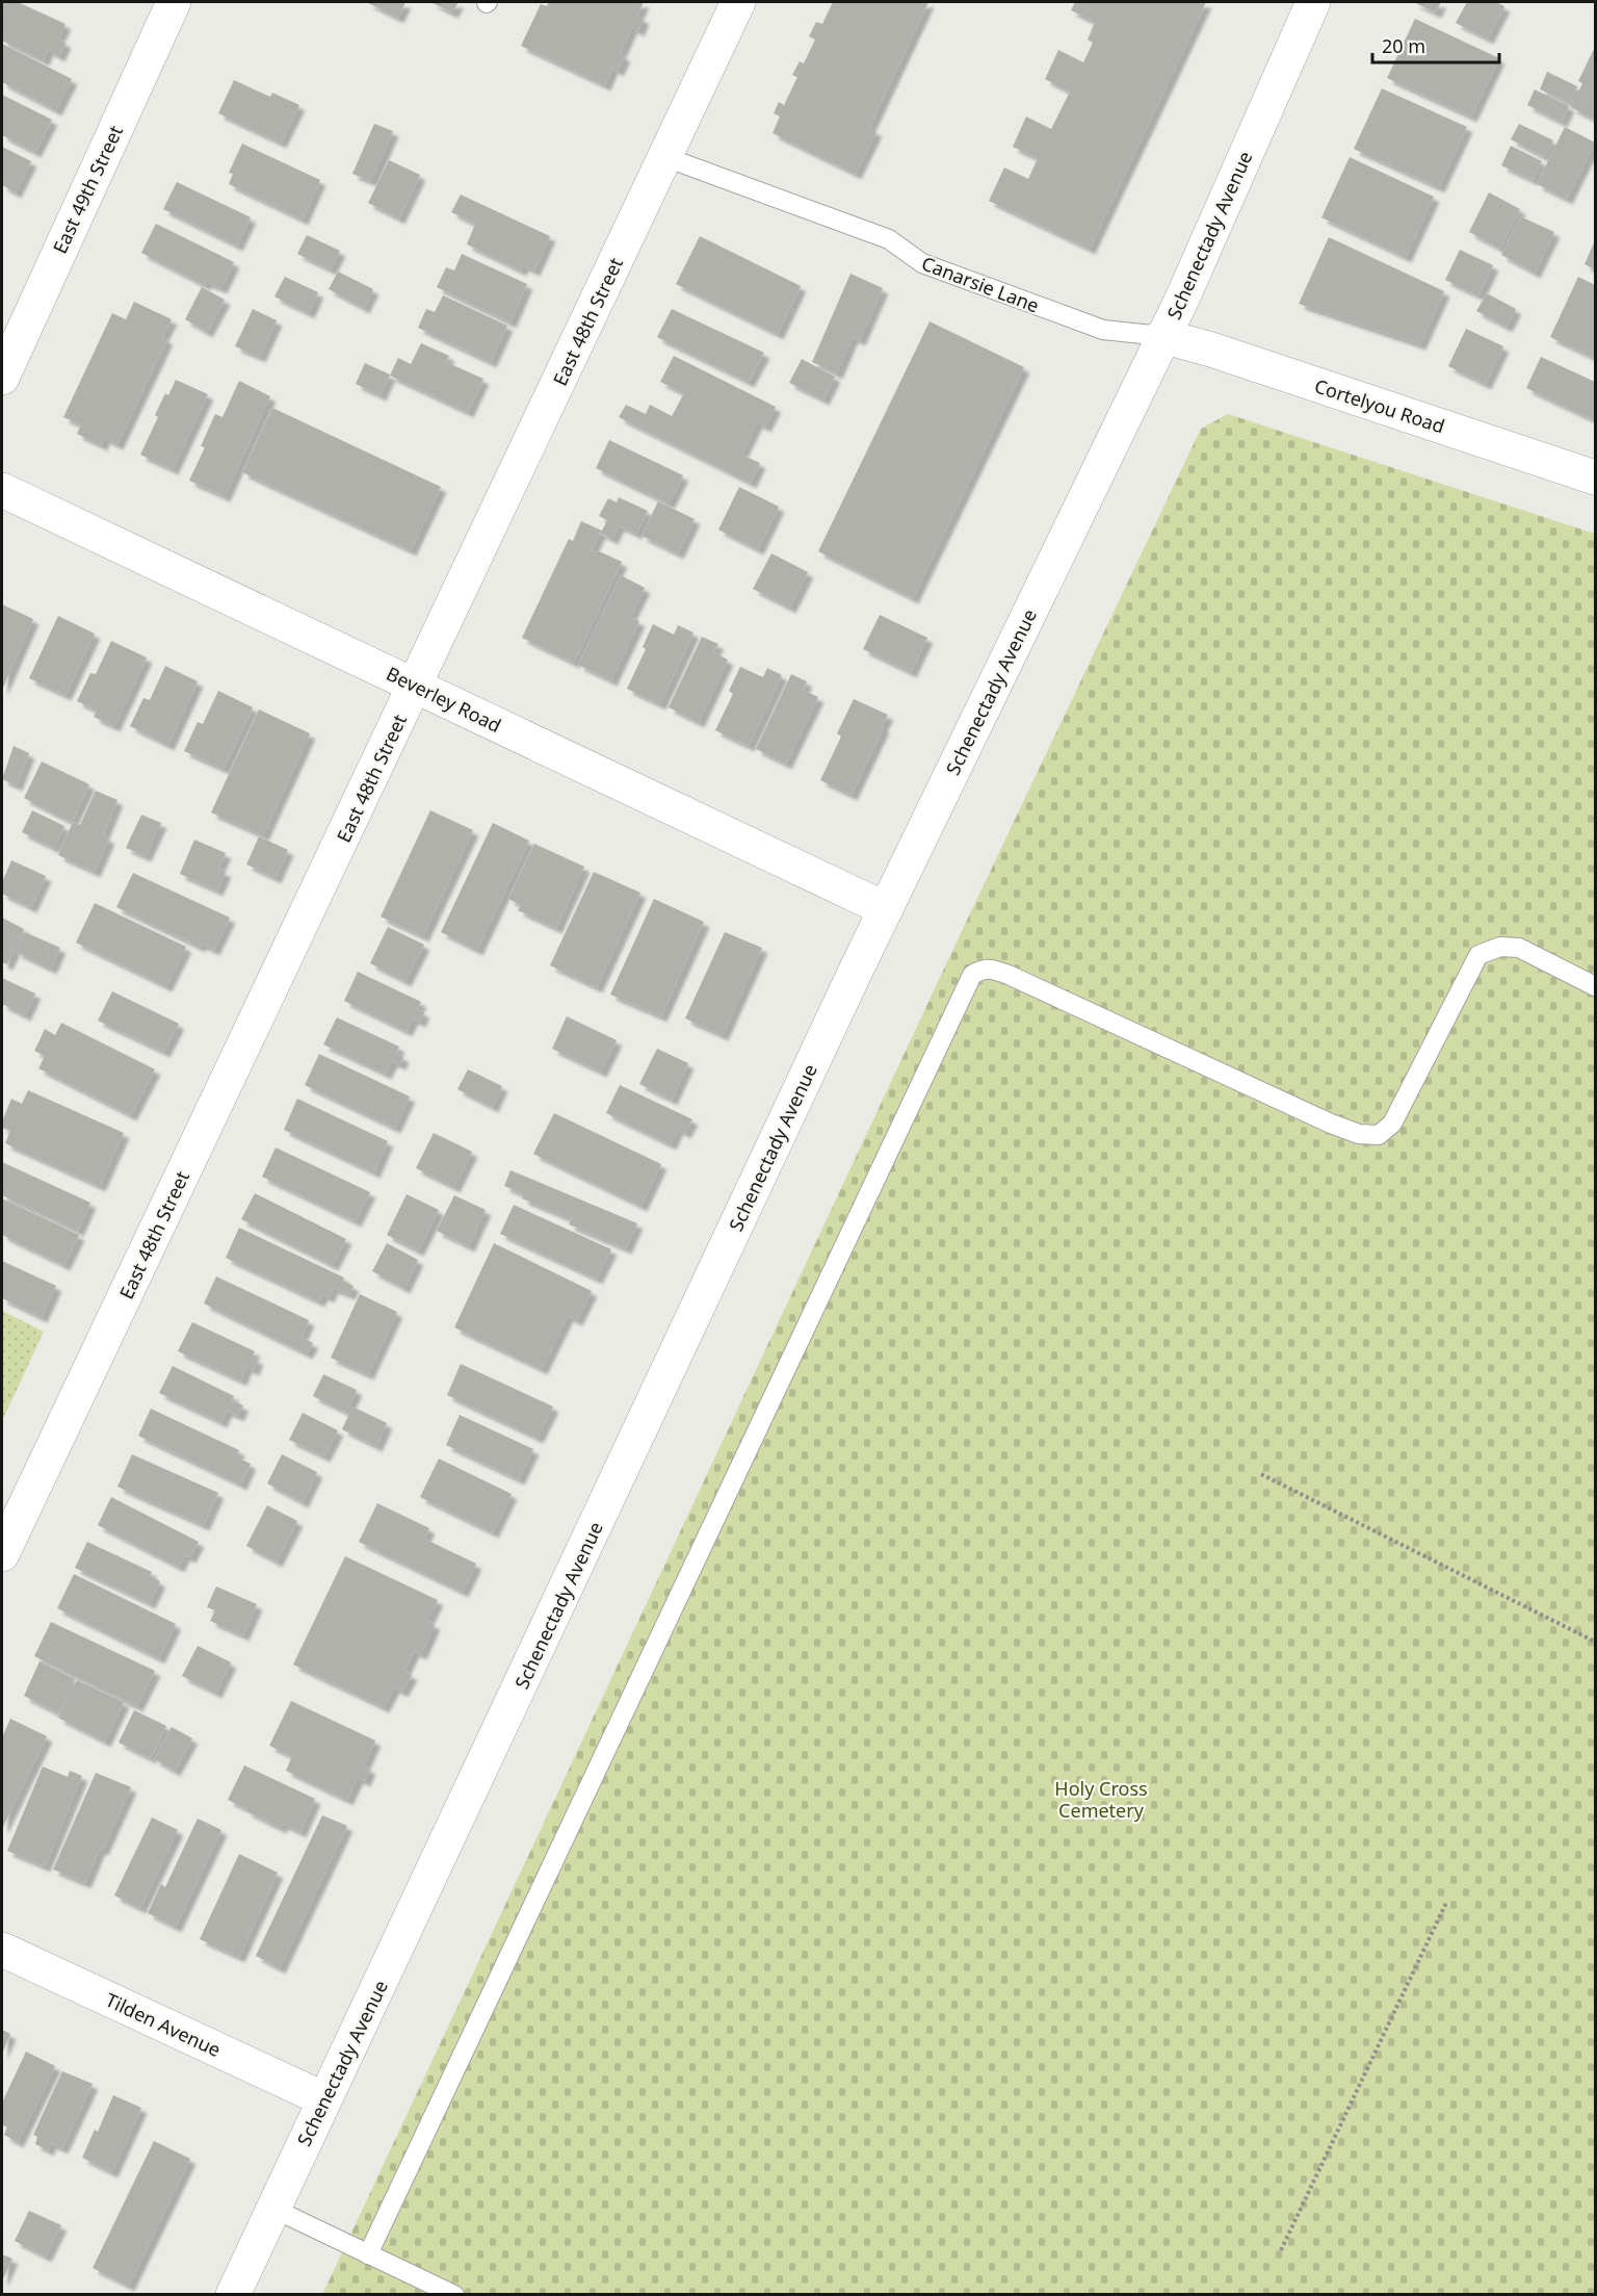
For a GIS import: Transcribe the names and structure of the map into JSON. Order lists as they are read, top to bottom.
{
  "streets": {
    "street": [
      "East 49th Street",
      "Schenectady Avenue",
      "East 48th Street",
      "Cortelyou Road",
      "Beverley Road",
      "Tilden Avenue"
    ],
    "lane": ["Canarsie Lane"]
  },
  "crossings": [
    ["Schenectady Avenue", "Canarsie Lane"],
    ["Schenectady Avenue", "Cortelyou Road"],
    ["Schenectady Avenue", "Beverley Road"],
    ["Schenectady Avenue", "Tilden Avenue"],
    ["Canarsie Lane", "East 48th Street"],
    ["Canarsie Lane", "Cortelyou Road"],
    ["East 48th Street", "Beverley Road"]
  ],
  "parks": ["Holy Cross Cemetery"],
  "scale_bar": "20 m"
}
